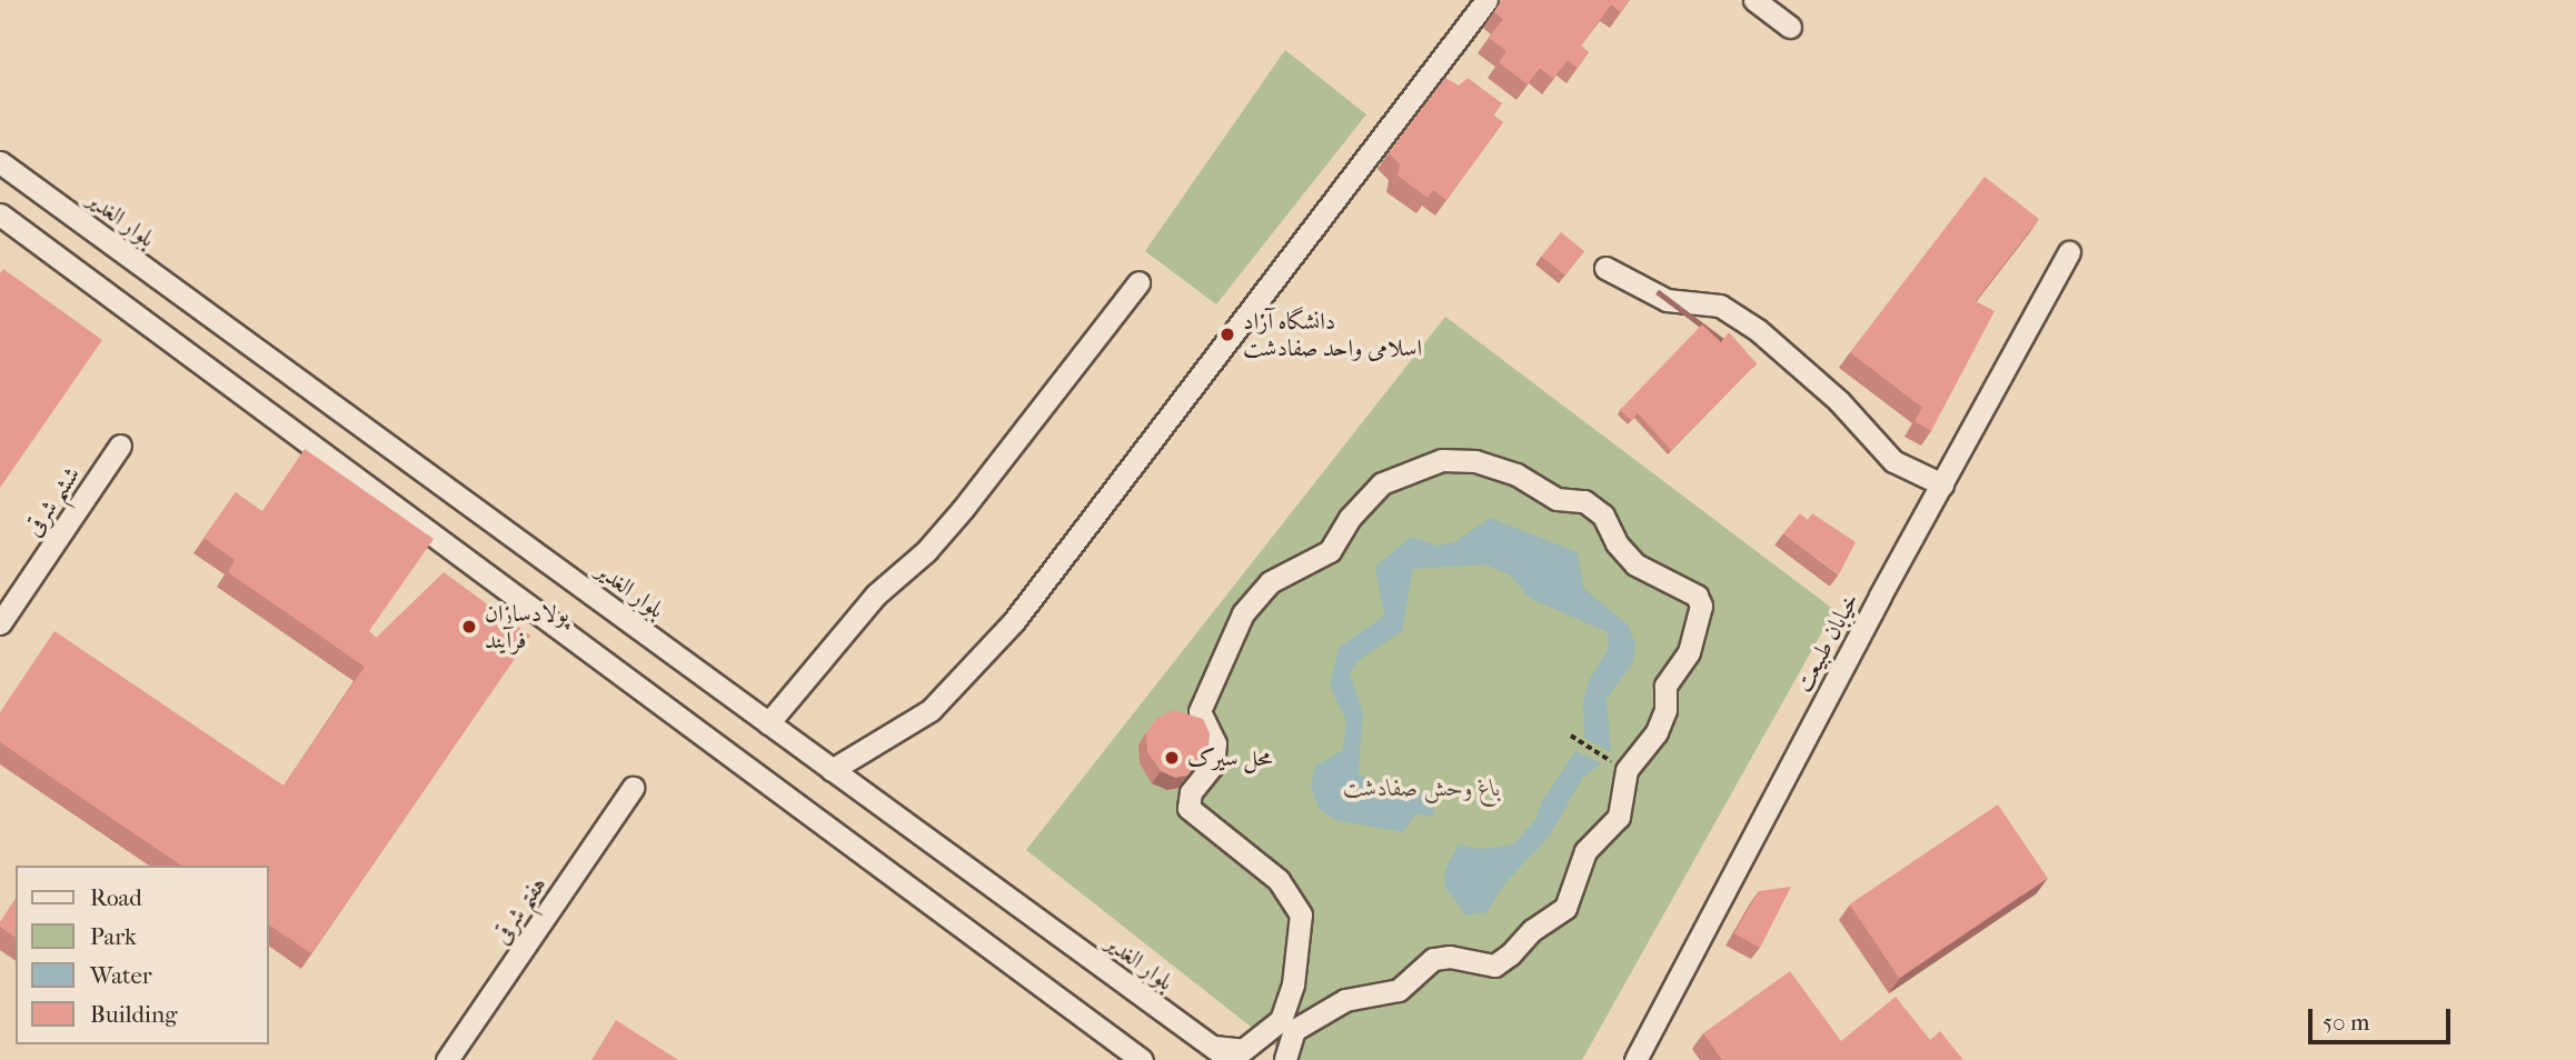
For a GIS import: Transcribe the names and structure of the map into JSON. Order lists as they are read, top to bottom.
{
  "streets": {
    "street": [
      "بلوار الغدیر",
      "ششم شرقی",
      "خیابان طبیعت",
      "هفتم شرقی"
    ]
  },
  "parks": ["باغ وحش صفادشت"],
  "places": ["دانشگاه آزاد اسلامی واحد صفادشت", "پولادسازان فرآیند", "محل سیرک"],
  "legend": [
    "Road",
    "Park",
    "Water",
    "Building"
  ],
  "scale_bar": "50 m"
}
